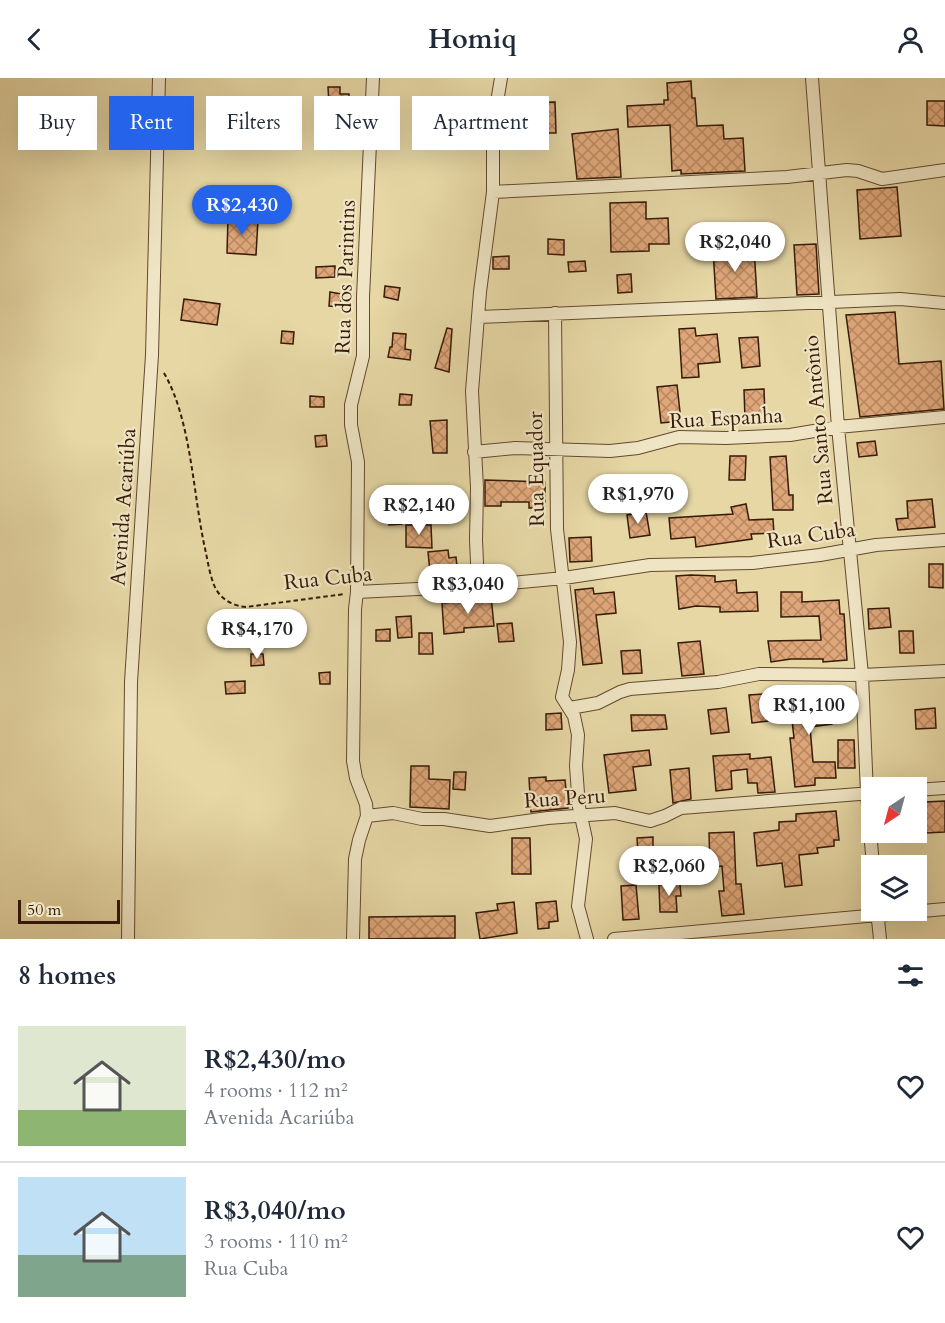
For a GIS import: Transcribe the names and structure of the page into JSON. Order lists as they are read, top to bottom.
{
  "streets": {
    "street": [
      "Rua dos Parintins",
      "Rua Espanha",
      "Rua Santo Antônio",
      "Rua Equador",
      "Avenida Acariúba",
      "Rua Cuba",
      "Rua Peru"
    ]
  },
  "crossings": [
    ["Rua dos Parintins", "Rua Cuba"],
    ["Rua dos Parintins", "Rua Peru"],
    ["Rua Espanha", "Rua Santo Antônio"],
    ["Rua Espanha", "Rua Equador"],
    ["Rua Santo Antônio", "Rua Cuba"],
    ["Rua Equador", "Rua Cuba"],
    ["Rua Equador", "Rua Peru"],
    ["Avenida Acariúba", "Rua Cuba"]
  ],
  "scale_bar": "50 m",
  "north": "bottom left",
  "page": {
    "header": "Homiq",
    "chip": [
      "Buy",
      "Rent",
      "Filters",
      "New",
      "Apartment"
    ],
    "price": [
      "R$2,430",
      "R$2,040",
      "R$1,970",
      "R$2,140",
      "R$3,040",
      "R$4,170",
      "R$1,100",
      "R$2,060"
    ],
    "scale": "50 m",
    "heading": "8 homes",
    "list": [
      {
        "name": "R$2,430/mo",
        "note": "4 rooms · 112 m² · Avenida Acariúba"
      },
      {
        "name": "R$3,040/mo",
        "note": "3 rooms · 110 m² · Rua Cuba"
      }
    ]
  }
}
